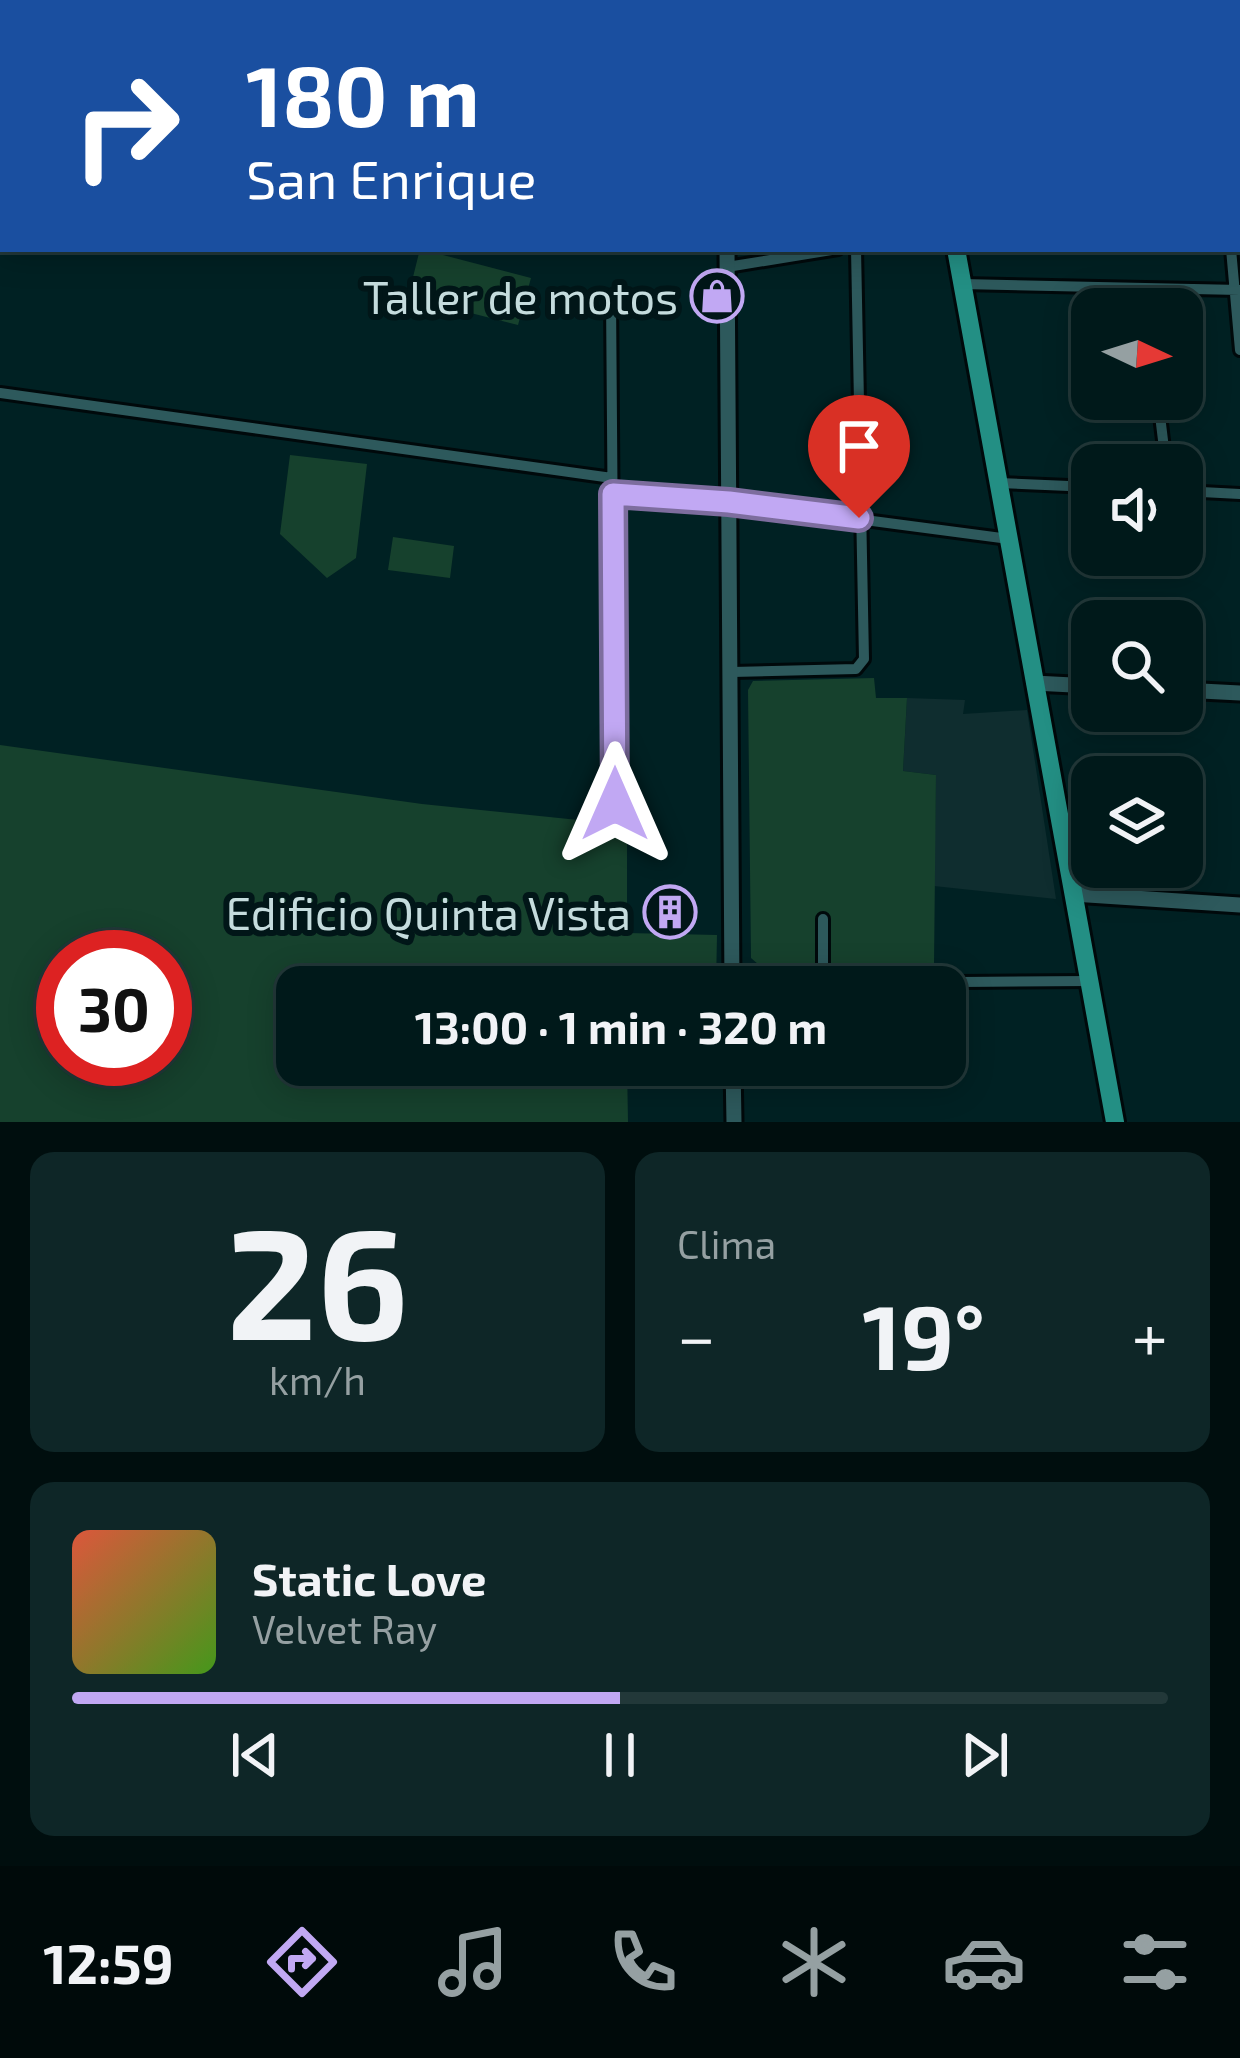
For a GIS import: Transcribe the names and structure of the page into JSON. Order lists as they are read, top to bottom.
{
  "places": {
    "shop": ["Taller de motos"],
    "building": ["Edificio Quinta Vista"]
  },
  "north": "right",
  "page": {
    "turn": ["180 m", "San Enrique"],
    "limit": "30",
    "trip": "13:00 · 1 min · 320 m",
    "tile": [
      ["26", "km/h"],
      "Clima"
    ],
    "heat": ["−", "19°", "+"],
    "song": ["Static Love", "Velvet Ray"],
    "tabs": "12:59"
  }
}
